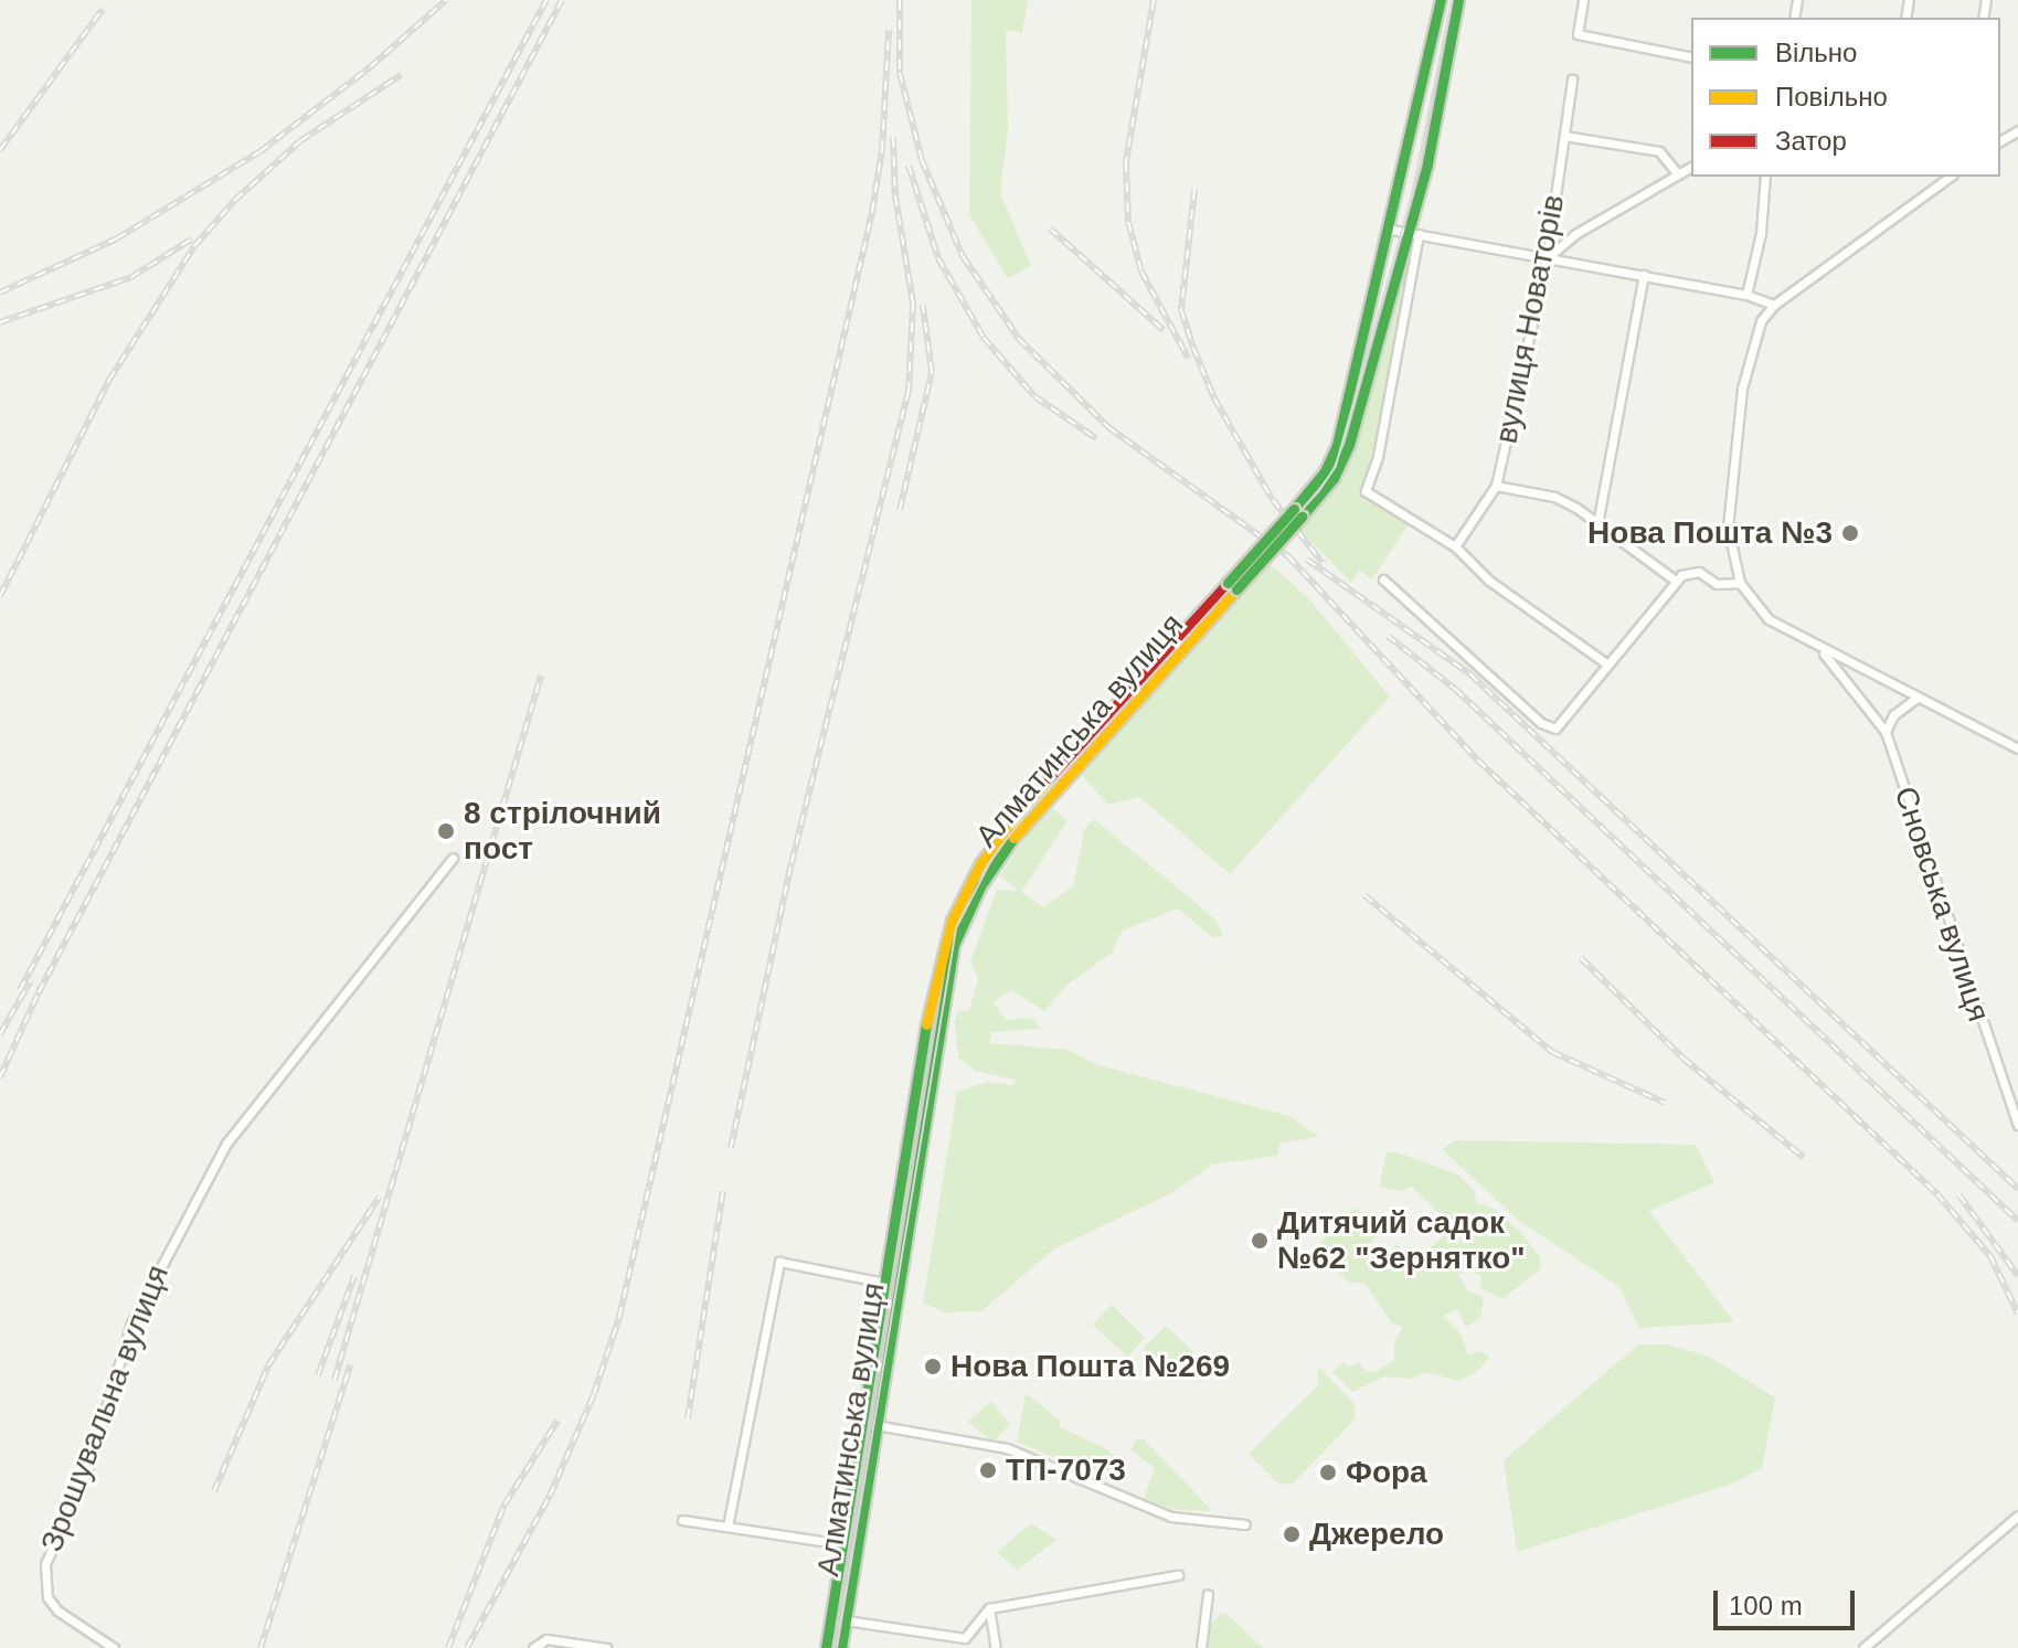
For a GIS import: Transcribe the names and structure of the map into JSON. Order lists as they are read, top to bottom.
{
  "streets": {
    "street": [
      "вулиця Новаторів",
      "Алматинська вулиця",
      "Сновська вулиця",
      "Зрошувальна вулиця"
    ]
  },
  "crossings": [
    ["вулиця Новаторів", "Алматинська вулиця"]
  ],
  "places": [
    "Нова Пошта №3",
    "8 стрілочний пост",
    "Дитячий садок №62 \"Зернятко\"",
    "Нова Пошта №269",
    "ТП-7073",
    "Фора",
    "Джерело"
  ],
  "legend": ["Вільно", "Повільно", "Затор"],
  "scale_bar": "100 m"
}
